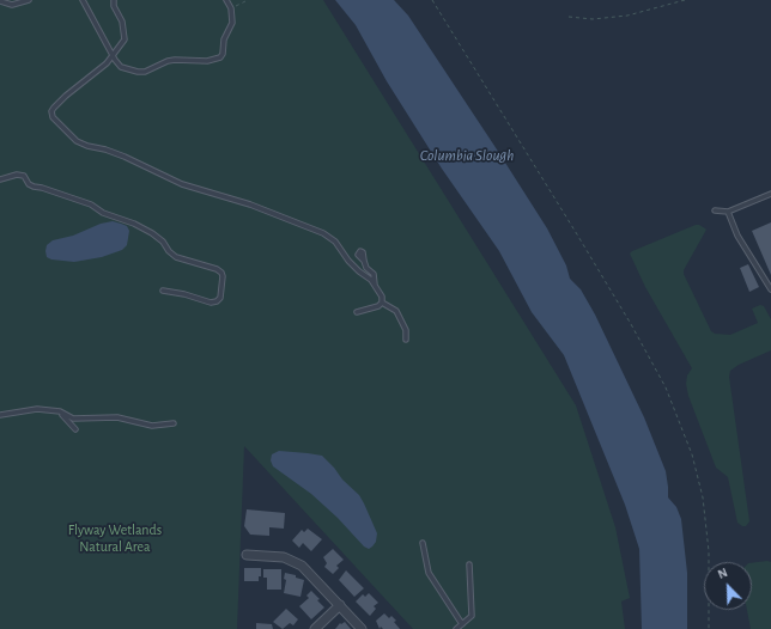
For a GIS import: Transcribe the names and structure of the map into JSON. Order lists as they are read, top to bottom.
{
  "water": ["Columbia Slough"],
  "parks": ["Flyway Wetlands Natural Area"],
  "north": "top left"
}
